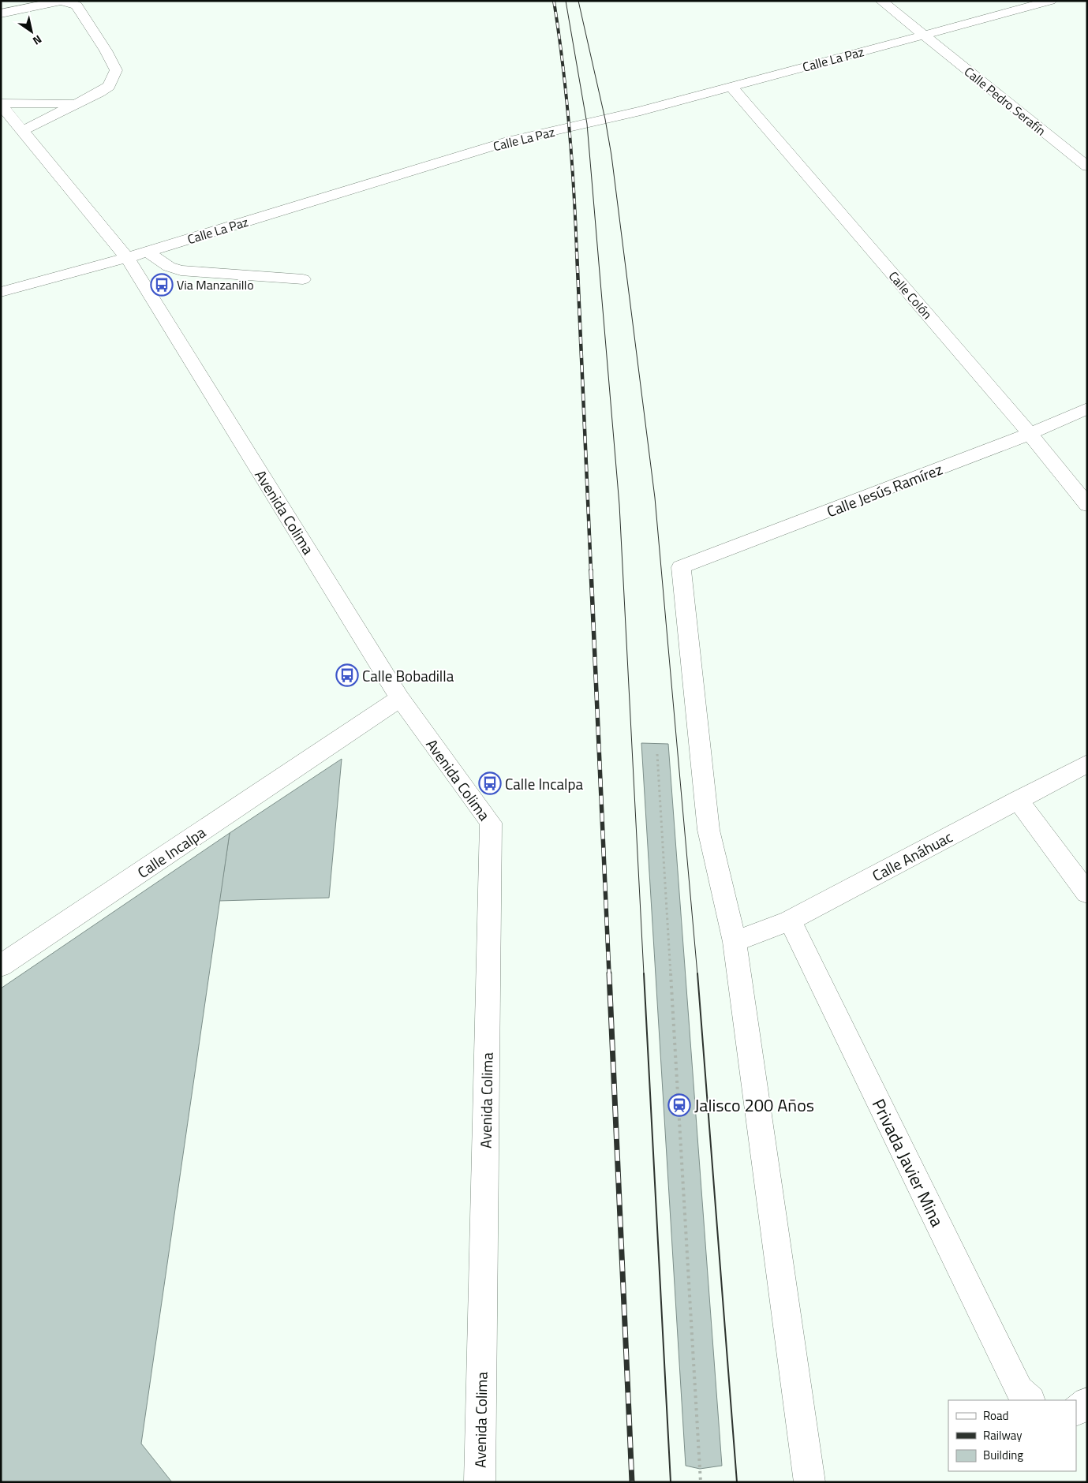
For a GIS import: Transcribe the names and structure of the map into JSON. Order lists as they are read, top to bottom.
{
  "streets": {
    "street": [
      "Calle La Paz",
      "Calle Pedro Serafín",
      "Calle Colón",
      "Calle Jesús Ramírez",
      "Avenida Colima",
      "Calle Incalpa",
      "Calle Anáhuac",
      "Privada Javier Mina"
    ]
  },
  "crossings": [
    ["Calle La Paz", "Calle Pedro Serafín"],
    ["Calle La Paz", "Calle Colón"],
    ["Calle La Paz", "Avenida Colima"],
    ["Calle Colón", "Calle Jesús Ramírez"],
    ["Calle Jesús Ramírez", "Calle Anáhuac"],
    ["Avenida Colima", "Calle Incalpa"],
    ["Calle Anáhuac", "Privada Javier Mina"]
  ],
  "places": {
    "bus stop": ["Via Manzanillo", "Calle Bobadilla", "Calle Incalpa"],
    "station": ["Jalisco 200 Años"]
  },
  "legend": ["Road", "Railway", "Building"],
  "north": "bottom right"
}
